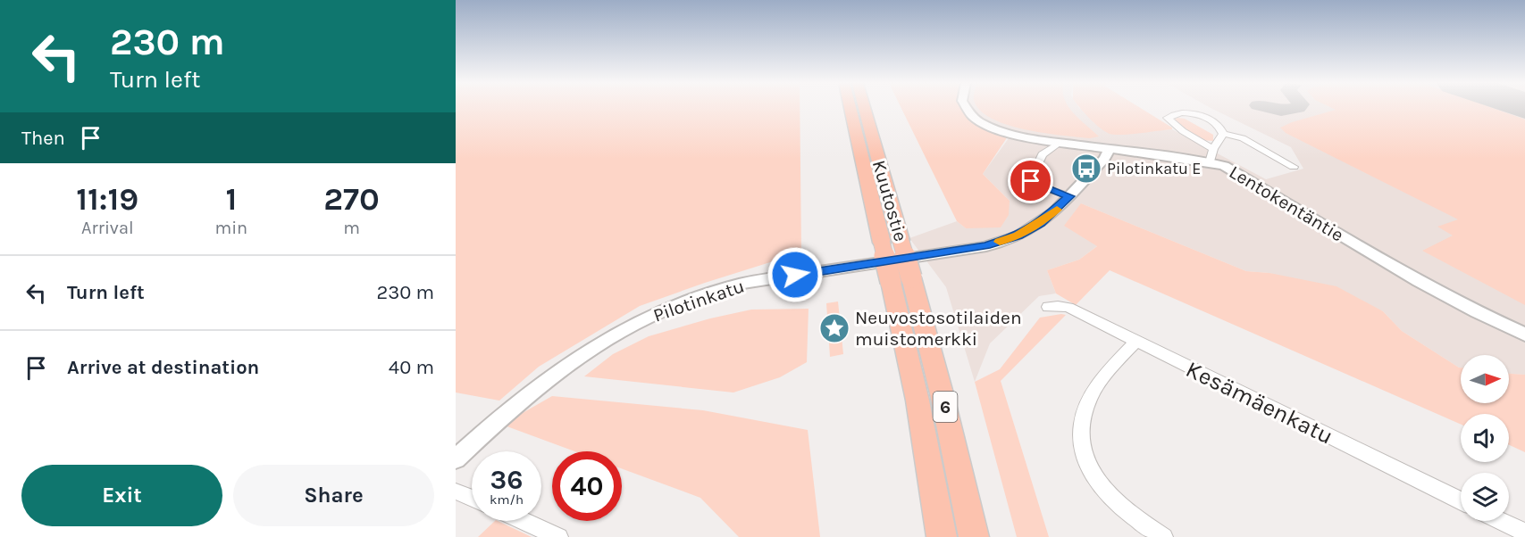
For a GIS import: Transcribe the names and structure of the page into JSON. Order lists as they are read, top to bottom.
{
  "streets": {
    "highway": ["Kuutostie", "6"],
    "street": ["Lentokentäntie", "Pilotinkatu", "Kesämäenkatu"]
  },
  "crossings": [
    ["Lentokentäntie", "Pilotinkatu"]
  ],
  "places": {
    "bus stop": ["Pilotinkatu E"],
    "place": ["Neuvostosotilaiden muistomerkki"]
  },
  "north": "right",
  "page": {
    "turn": ["230 m", "Turn left"],
    "then": "Then",
    "eta": [
      "11:19",
      "Arrival",
      "1",
      "min",
      "270",
      "m"
    ],
    "list": [
      {
        "name": "Turn left",
        "value": "230 m"
      },
      {
        "name": "Arrive at destination",
        "value": "40 m"
      }
    ],
    "speed": "36 km/h",
    "limit": "40",
    "buttons": ["Exit", "Share"]
  }
}
